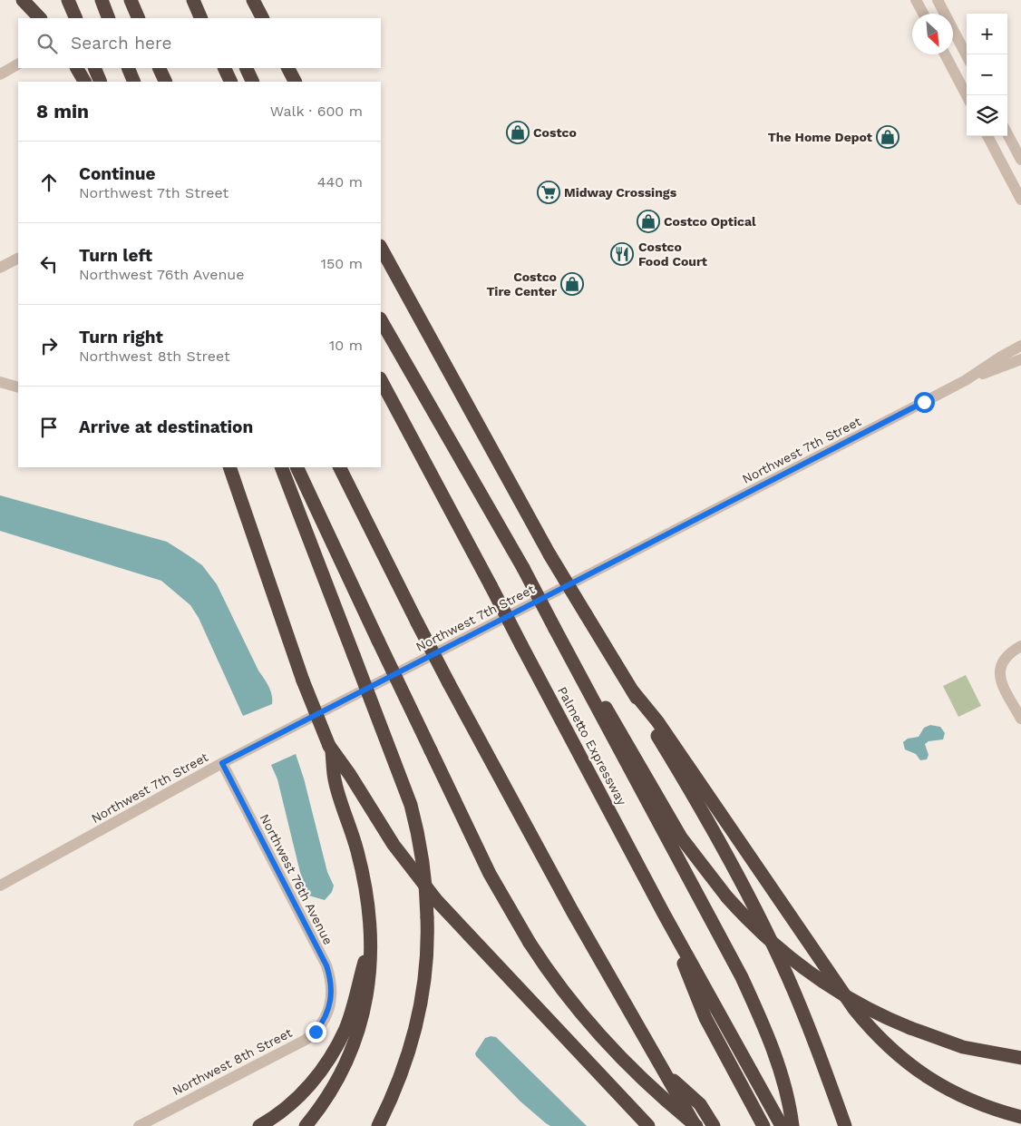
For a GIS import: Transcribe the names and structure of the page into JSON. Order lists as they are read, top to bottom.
{
  "streets": {
    "highway": ["Palmetto Expressway"],
    "street": ["Northwest 7th Street", "Northwest 76th Avenue", "Northwest 8th Street"]
  },
  "crossings": [
    ["Northwest 7th Street", "Northwest 76th Avenue"],
    ["Northwest 76th Avenue", "Northwest 8th Street"]
  ],
  "places": {
    "shop": [
      "Costco",
      "The Home Depot",
      "Costco Optical",
      "Costco Tire Center"
    ],
    "supermarket": ["Midway Crossings"],
    "restaurant": ["Costco Food Court"]
  },
  "north": "bottom right",
  "page": {
    "map_buttons": ["+", "−"],
    "search": "Search here",
    "heading": ["8 min", "Walk · 600 m"],
    "list": [
      ["Continue", "Northwest 7th Street", "440 m"],
      ["Turn left", "Northwest 76th Avenue", "150 m"],
      ["Turn right", "Northwest 8th Street", "10 m"],
      "Arrive at destination"
    ]
  }
}
